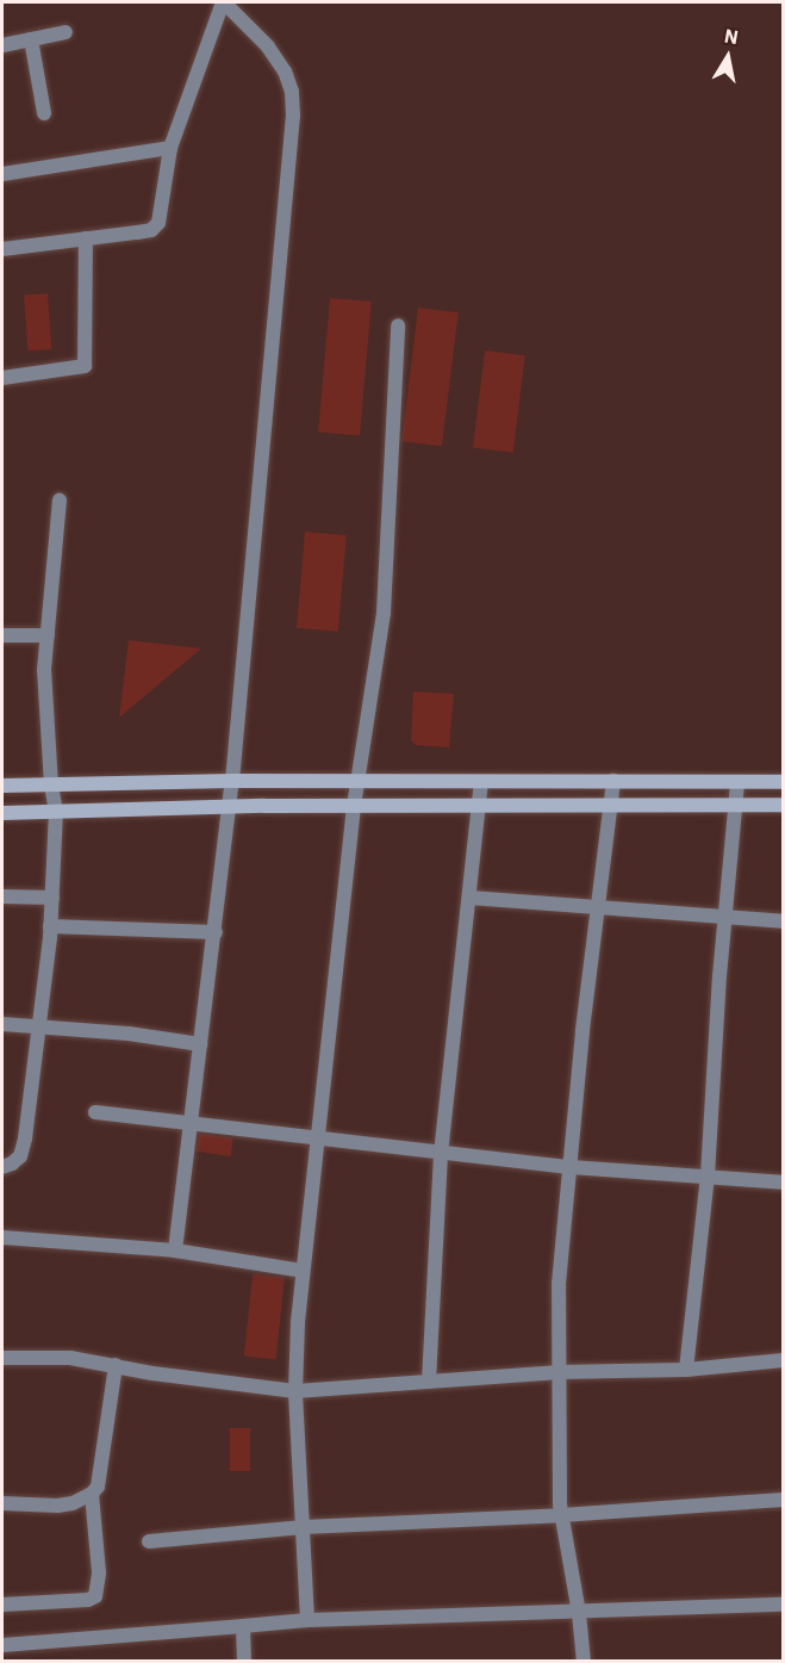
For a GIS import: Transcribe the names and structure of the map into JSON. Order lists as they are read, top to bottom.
{
  "north": "top"
}
